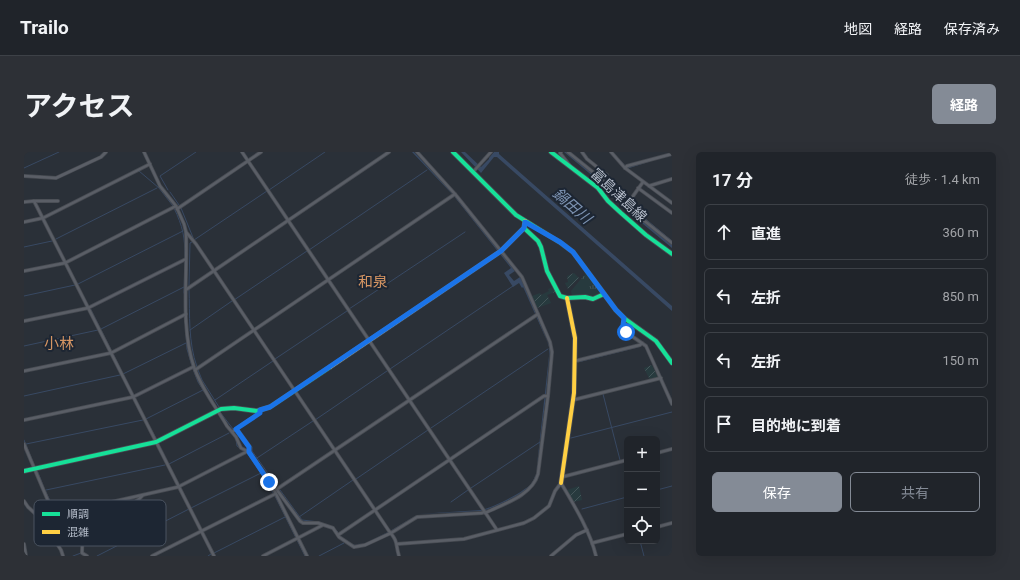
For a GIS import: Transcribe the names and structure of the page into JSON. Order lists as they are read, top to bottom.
{
  "streets": {
    "street": ["富島津島線"]
  },
  "districts": ["和泉", "小林"],
  "water": ["鍋田川"],
  "legend": ["順調", "混雑"],
  "page": {
    "header": "Trailo",
    "nav": ["地図", "経路", "保存済み"],
    "title": "アクセス",
    "buttons": [
      "経路",
      ["保存", "共有"]
    ],
    "heading": ["17 分", "徒歩 · 1.4 km"],
    "list": [
      ["直進", "360 m"],
      ["左折", "850 m"],
      ["左折", "150 m"],
      "目的地に到着"
    ],
    "map_buttons": ["+", "−"]
  }
}
